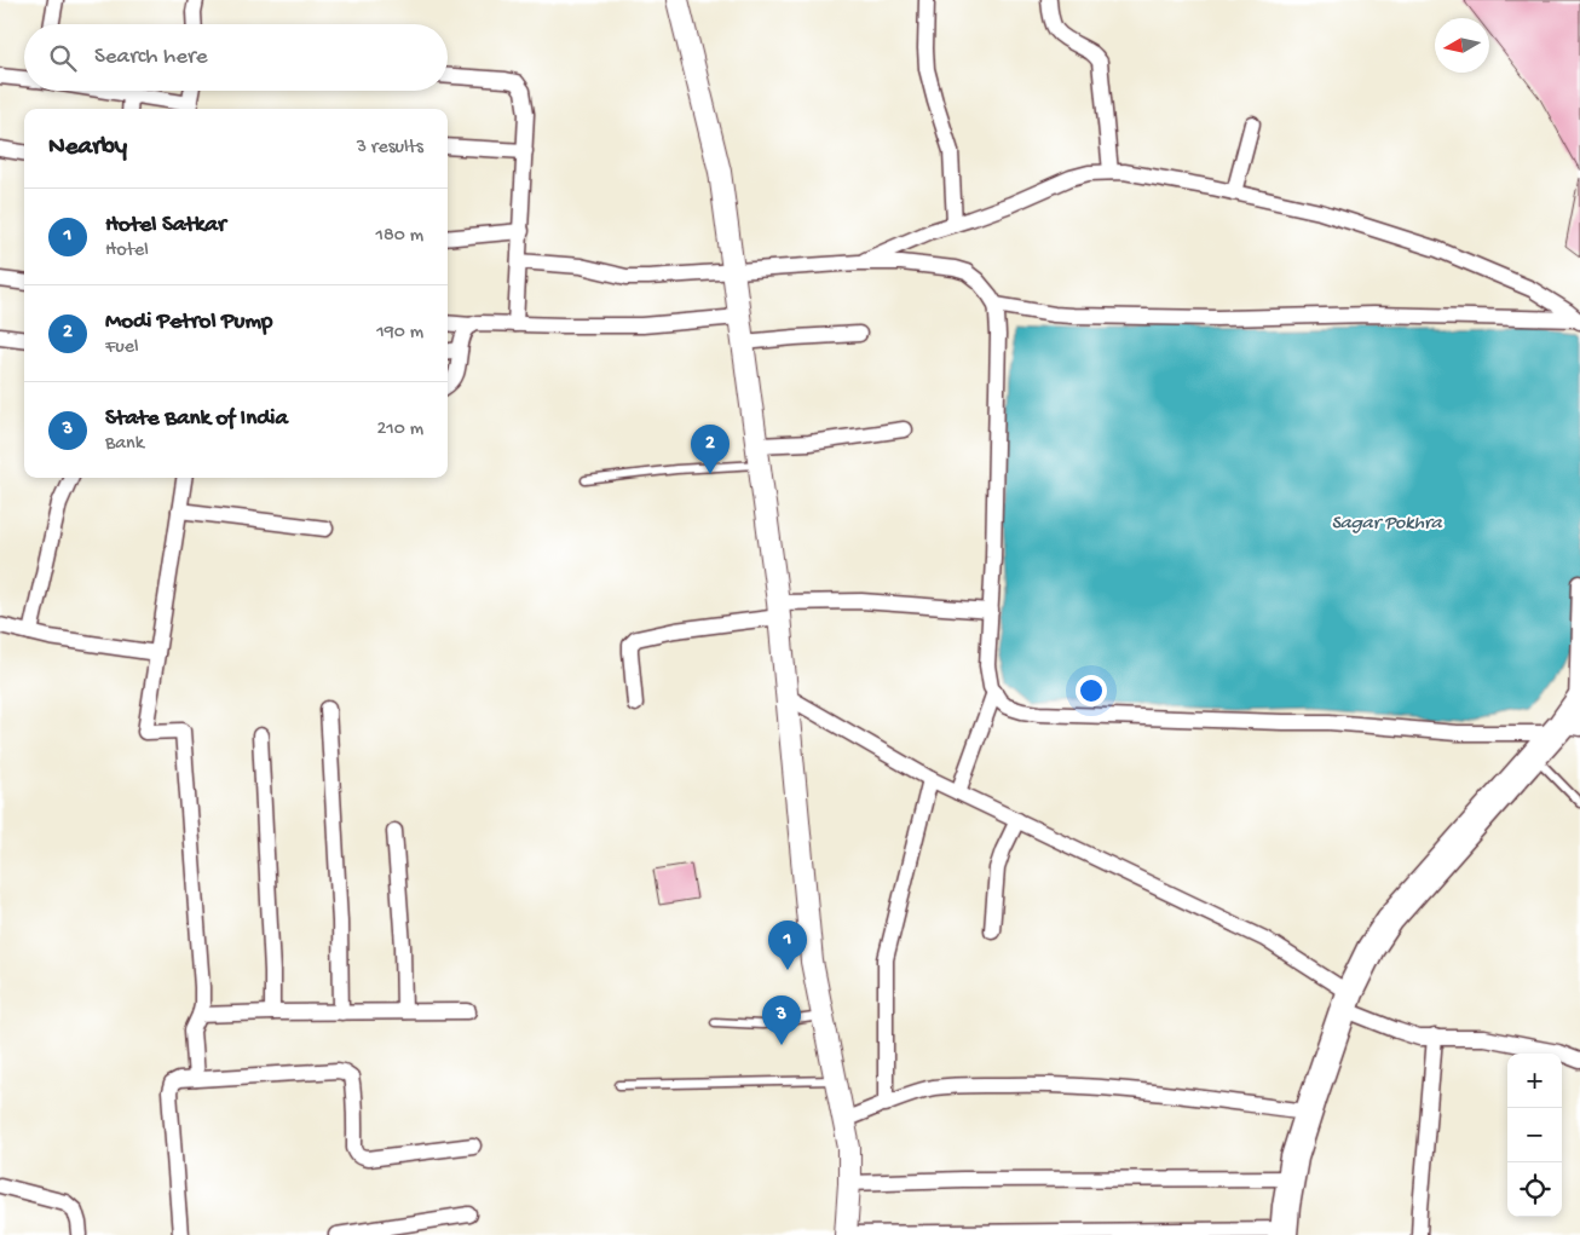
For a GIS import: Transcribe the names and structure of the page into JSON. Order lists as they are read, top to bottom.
{
  "water": ["Sagar Pokhra"],
  "north": "left",
  "page": {
    "search": "Search here",
    "heading": ["Nearby", "3 results"],
    "list": [
      {
        "mark": "1",
        "name": "Hotel Satkar",
        "note": "Hotel",
        "value": "180 m"
      },
      {
        "mark": "2",
        "name": "Modi Petrol Pump",
        "note": "Fuel",
        "value": "190 m"
      },
      {
        "mark": "3",
        "name": "State Bank of India",
        "note": "Bank",
        "value": "210 m"
      }
    ],
    "pins": ["2", "1", "3"],
    "map_buttons": ["+", "−"]
  }
}
